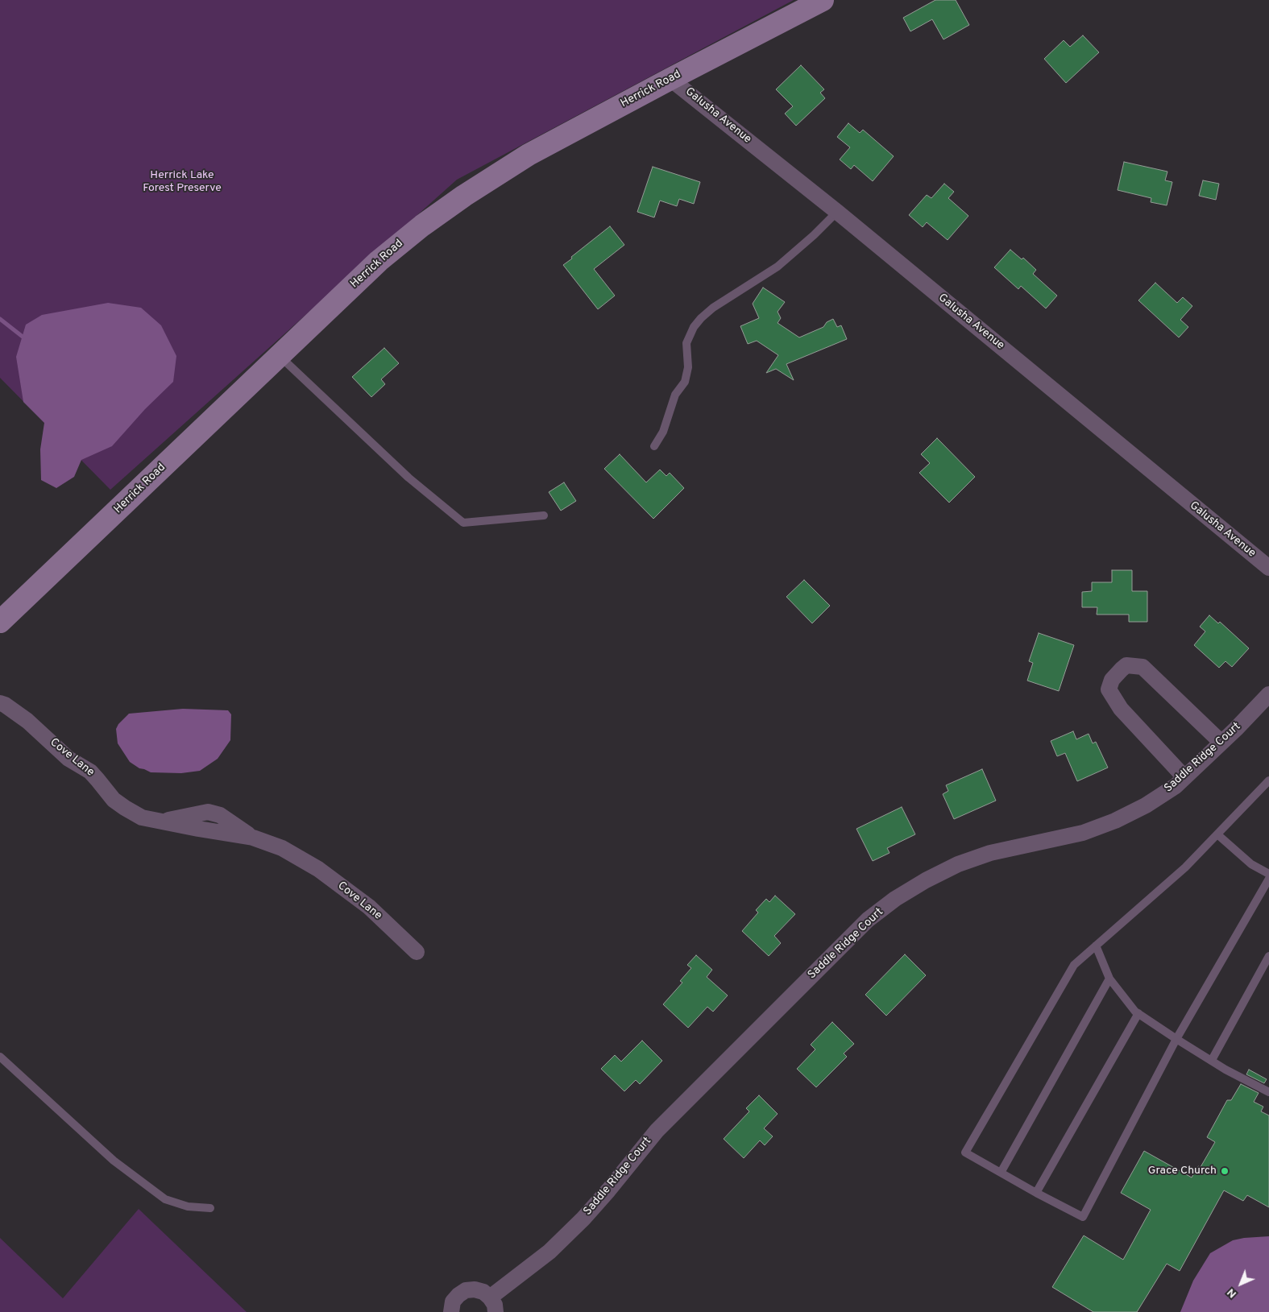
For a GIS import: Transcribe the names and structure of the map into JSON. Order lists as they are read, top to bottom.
{
  "streets": {
    "street": [
      "Herrick Road",
      "Galusha Avenue",
      "Cove Lane",
      "Saddle Ridge Court"
    ]
  },
  "crossings": [
    ["Herrick Road", "Galusha Avenue"]
  ],
  "parks": ["Herrick Lake Forest Preserve"],
  "places": ["Grace Church"],
  "north": "bottom left"
}
